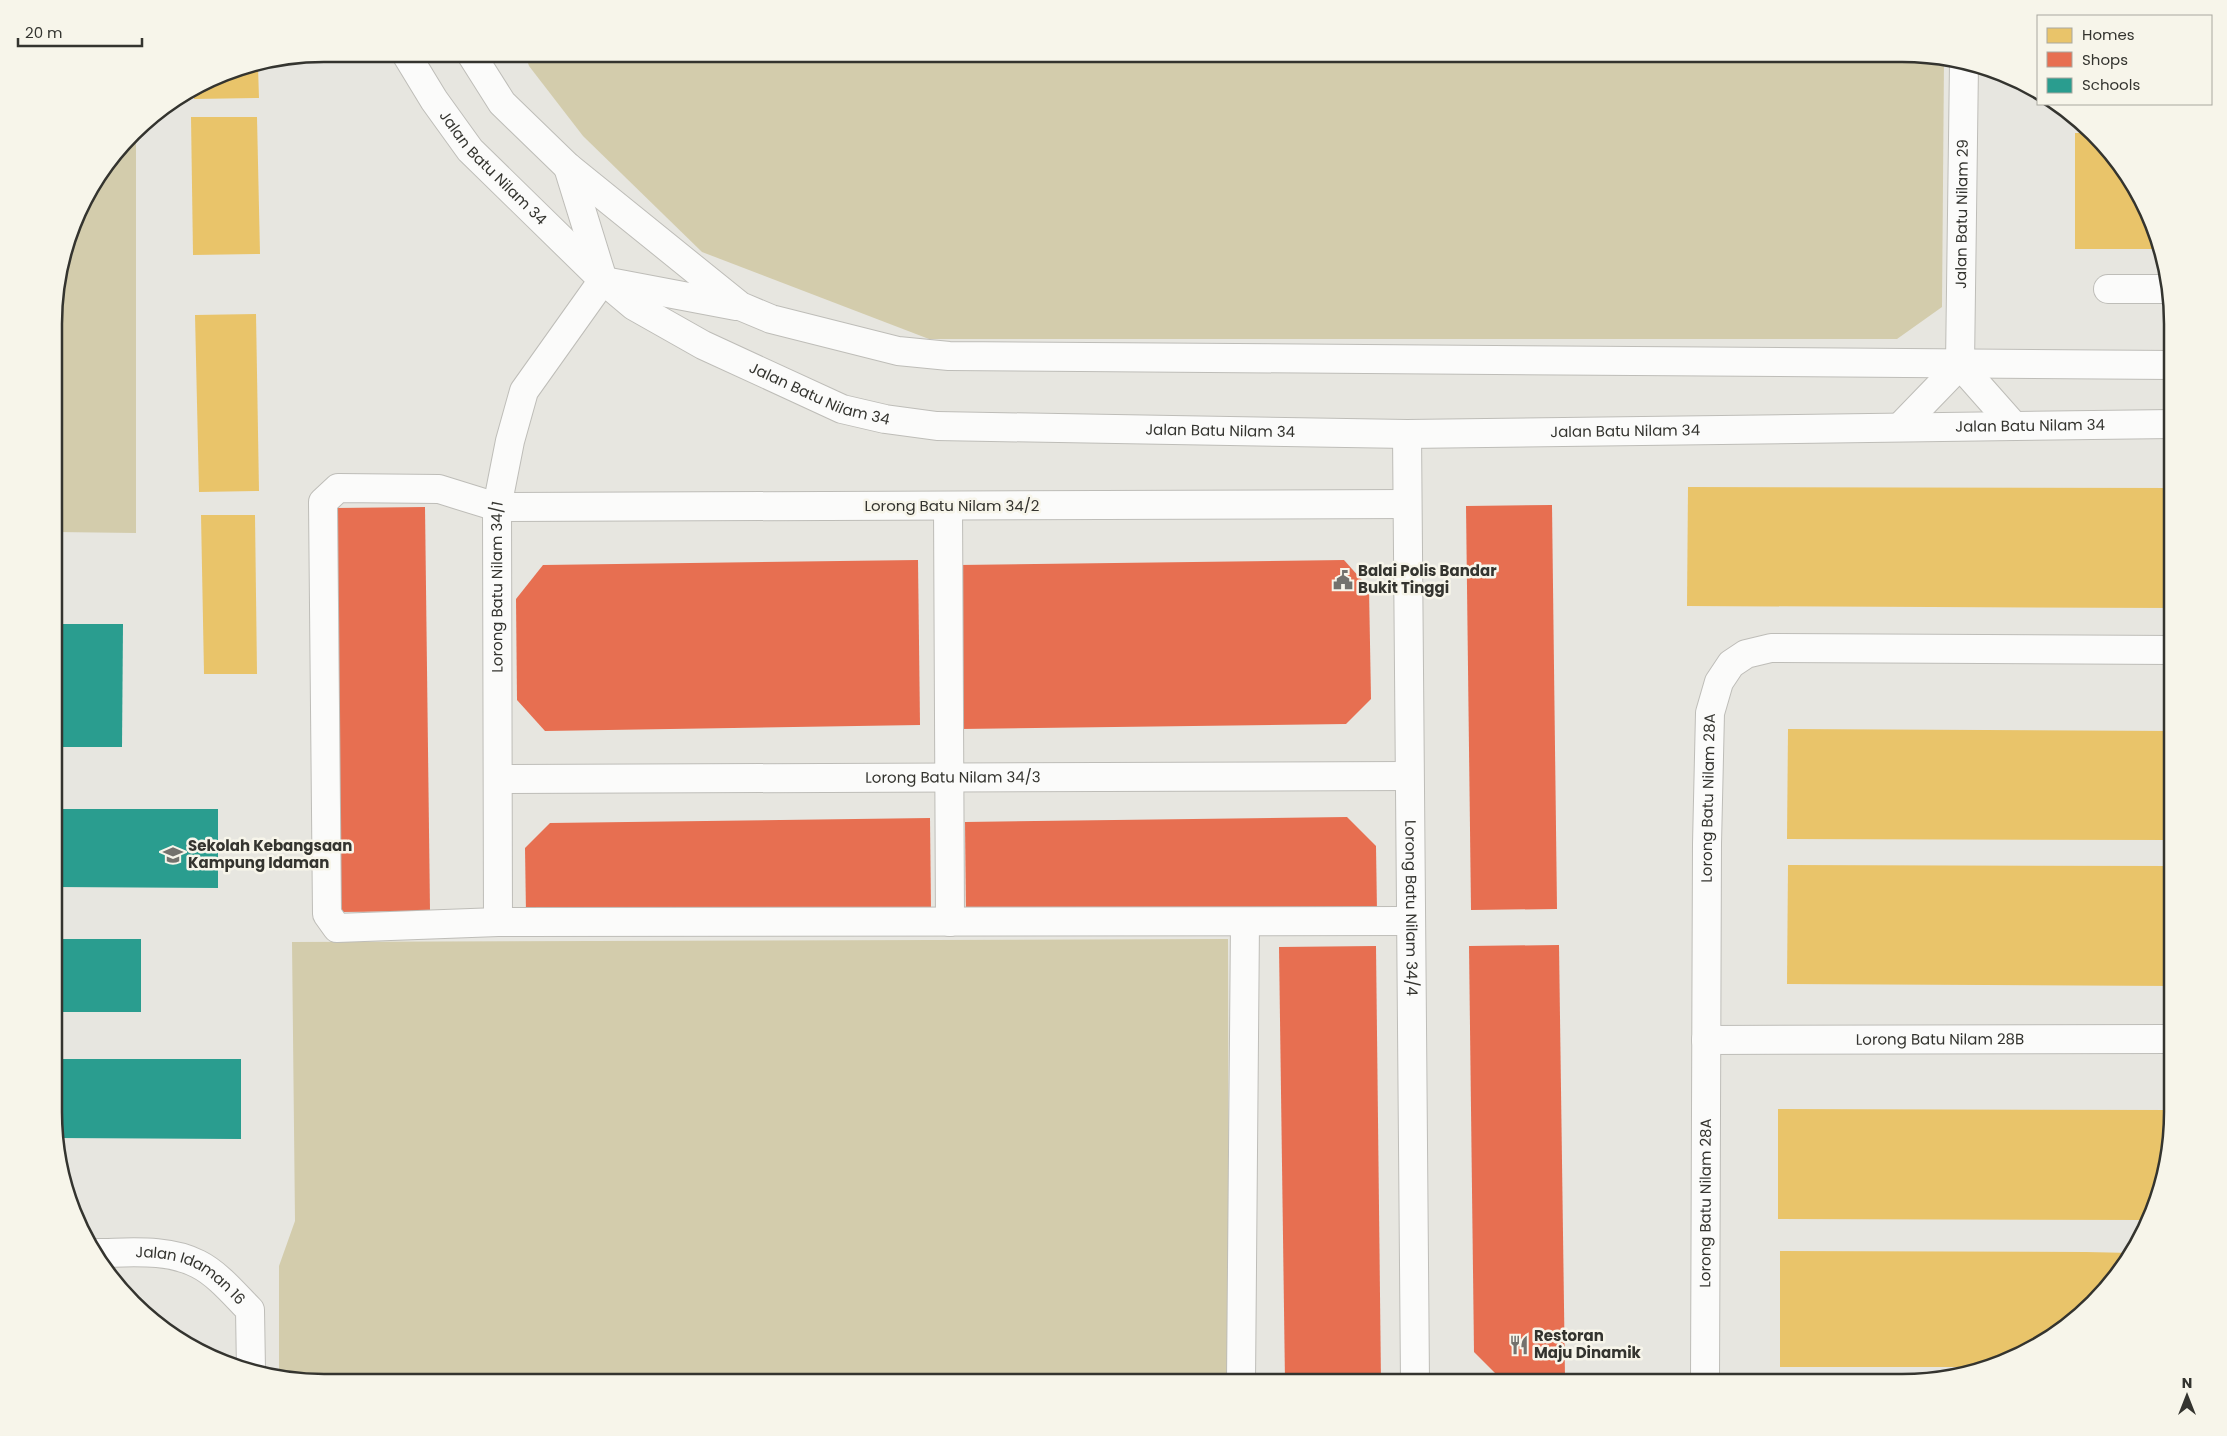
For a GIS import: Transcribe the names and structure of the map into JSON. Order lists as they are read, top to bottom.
{
  "streets": {
    "street": [
      "Jalan Batu Nilam 34",
      "Jalan Batu Nilam 29",
      "Lorong Batu Nilam 34/2",
      "Lorong Batu Nilam 34/1",
      "Lorong Batu Nilam 34/3",
      "Lorong Batu Nilam 28A",
      "Lorong Batu Nilam 34/4",
      "Lorong Batu Nilam 28B",
      "Jalan Idaman 16"
    ]
  },
  "crossings": [
    ["Jalan Batu Nilam 34", "Lorong Batu Nilam 34/1"],
    ["Jalan Batu Nilam 34", "Lorong Batu Nilam 34/4"],
    ["Lorong Batu Nilam 34/2", "Lorong Batu Nilam 34/1"],
    ["Lorong Batu Nilam 34/2", "Lorong Batu Nilam 34/4"],
    ["Lorong Batu Nilam 34/1", "Lorong Batu Nilam 34/3"],
    ["Lorong Batu Nilam 34/3", "Lorong Batu Nilam 34/4"],
    ["Lorong Batu Nilam 28A", "Lorong Batu Nilam 28B"]
  ],
  "places": {
    "public building": ["Balai Polis Bandar Bukit Tinggi"],
    "school or university": ["Sekolah Kebangsaan Kampung Idaman"],
    "restaurant": ["Restoran Maju Dinamik"]
  },
  "legend": ["Homes", "Shops", "Schools"],
  "scale_bar": "20 m",
  "north": "top"
}
